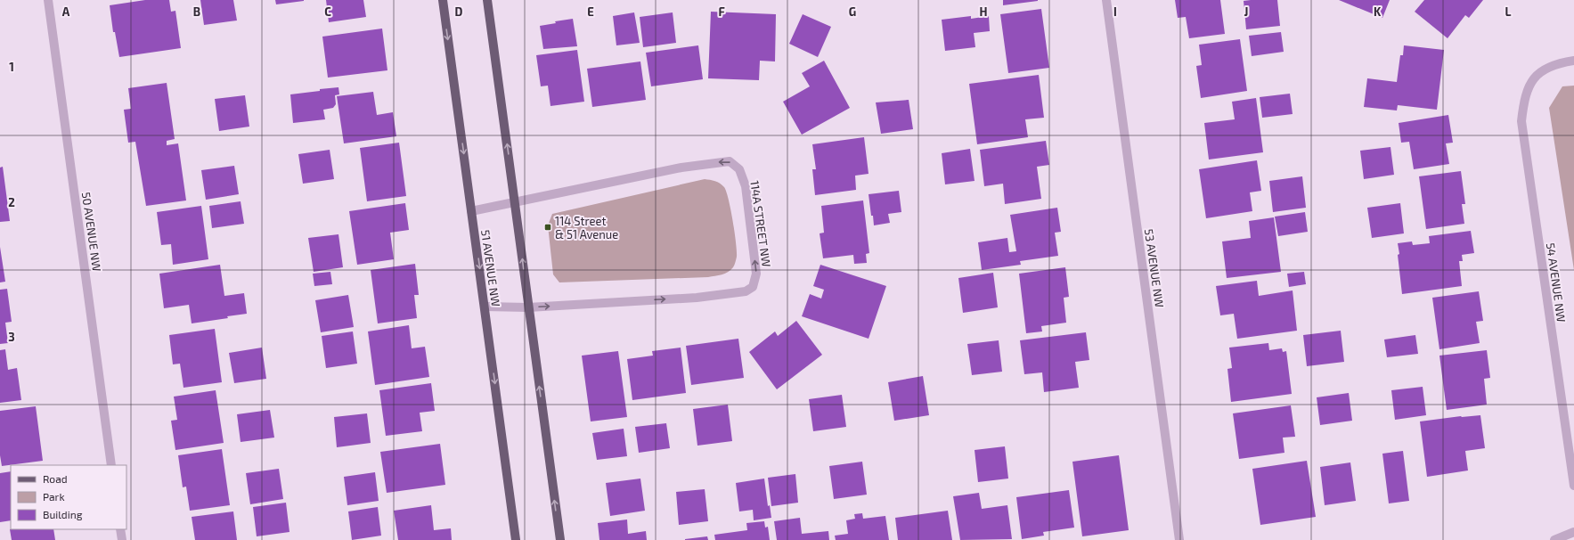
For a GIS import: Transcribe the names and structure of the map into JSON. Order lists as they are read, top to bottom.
{
  "streets": {
    "main road": ["51 AVENUE NW"],
    "street": [
      "114A STREET NW",
      "50 AVENUE NW",
      "53 AVENUE NW",
      "54 AVENUE NW"
    ]
  },
  "crossings": [
    ["114A STREET NW", "51 AVENUE NW"]
  ],
  "places": {
    "transit": ["114 Street & 51 Avenue"]
  },
  "legend": ["Road", "Park", "Building"],
  "grid": {
    "columns": [
      "A",
      "B",
      "C",
      "D",
      "E",
      "F",
      "G",
      "H",
      "I",
      "J",
      "K",
      "L"
    ],
    "rows": ["1", "2", "3"]
  }
}
